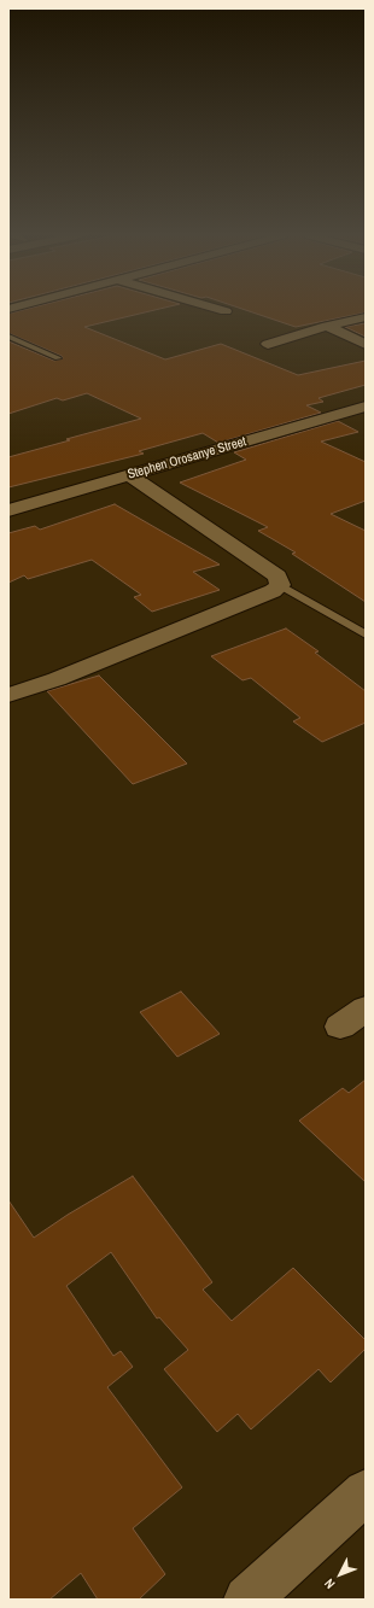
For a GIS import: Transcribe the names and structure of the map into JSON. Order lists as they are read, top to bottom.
{
  "streets": {
    "street": ["Stephen Orosanye Street"]
  },
  "north": "bottom left"
}
